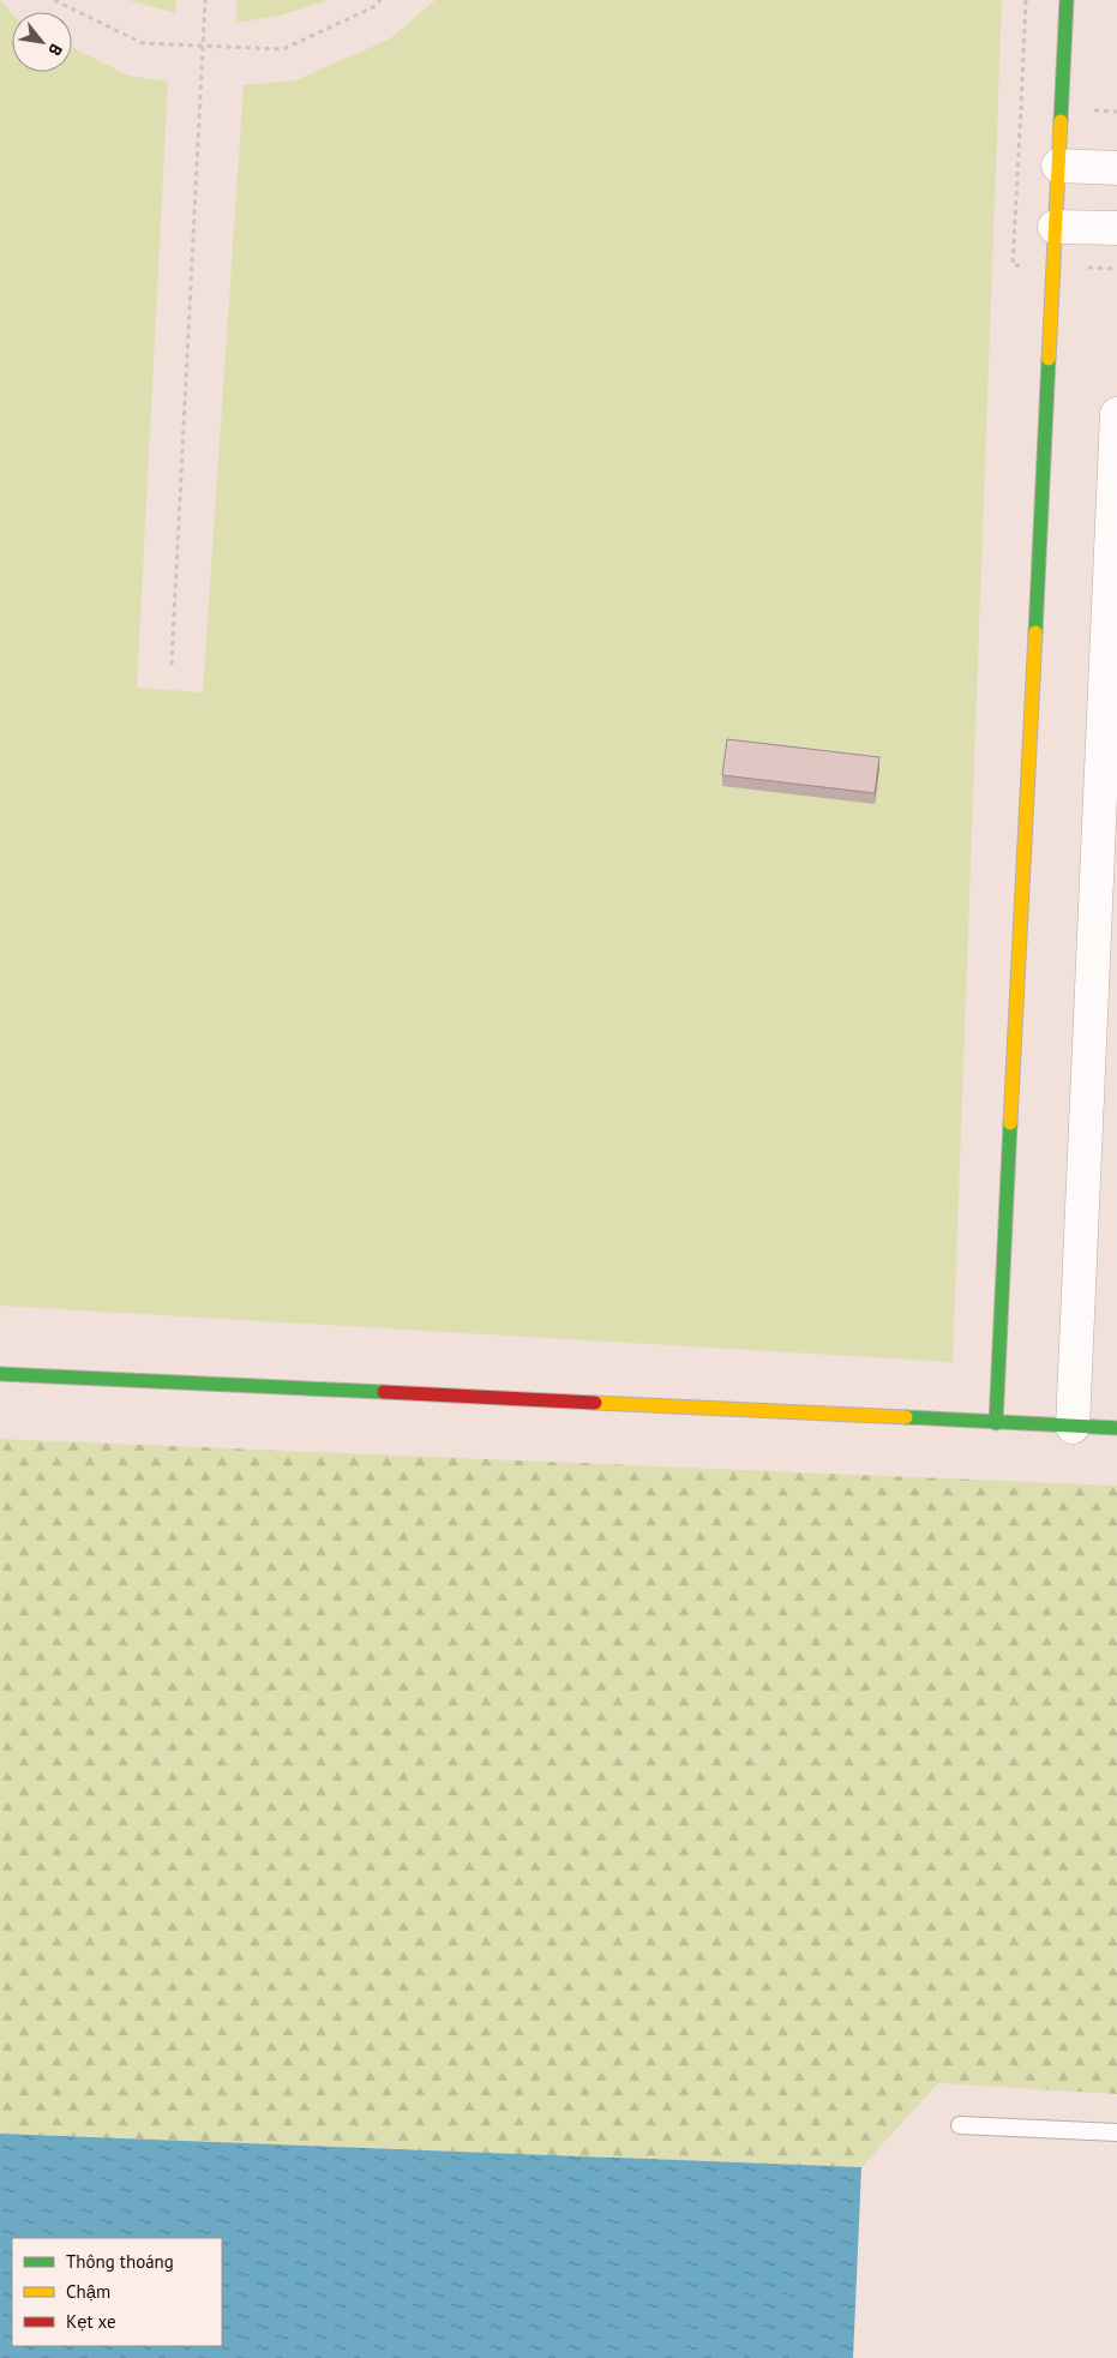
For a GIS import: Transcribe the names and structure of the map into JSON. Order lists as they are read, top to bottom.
{
  "legend": ["Thông thoáng", "Chậm", "Kẹt xe"],
  "north": "bottom right"
}
